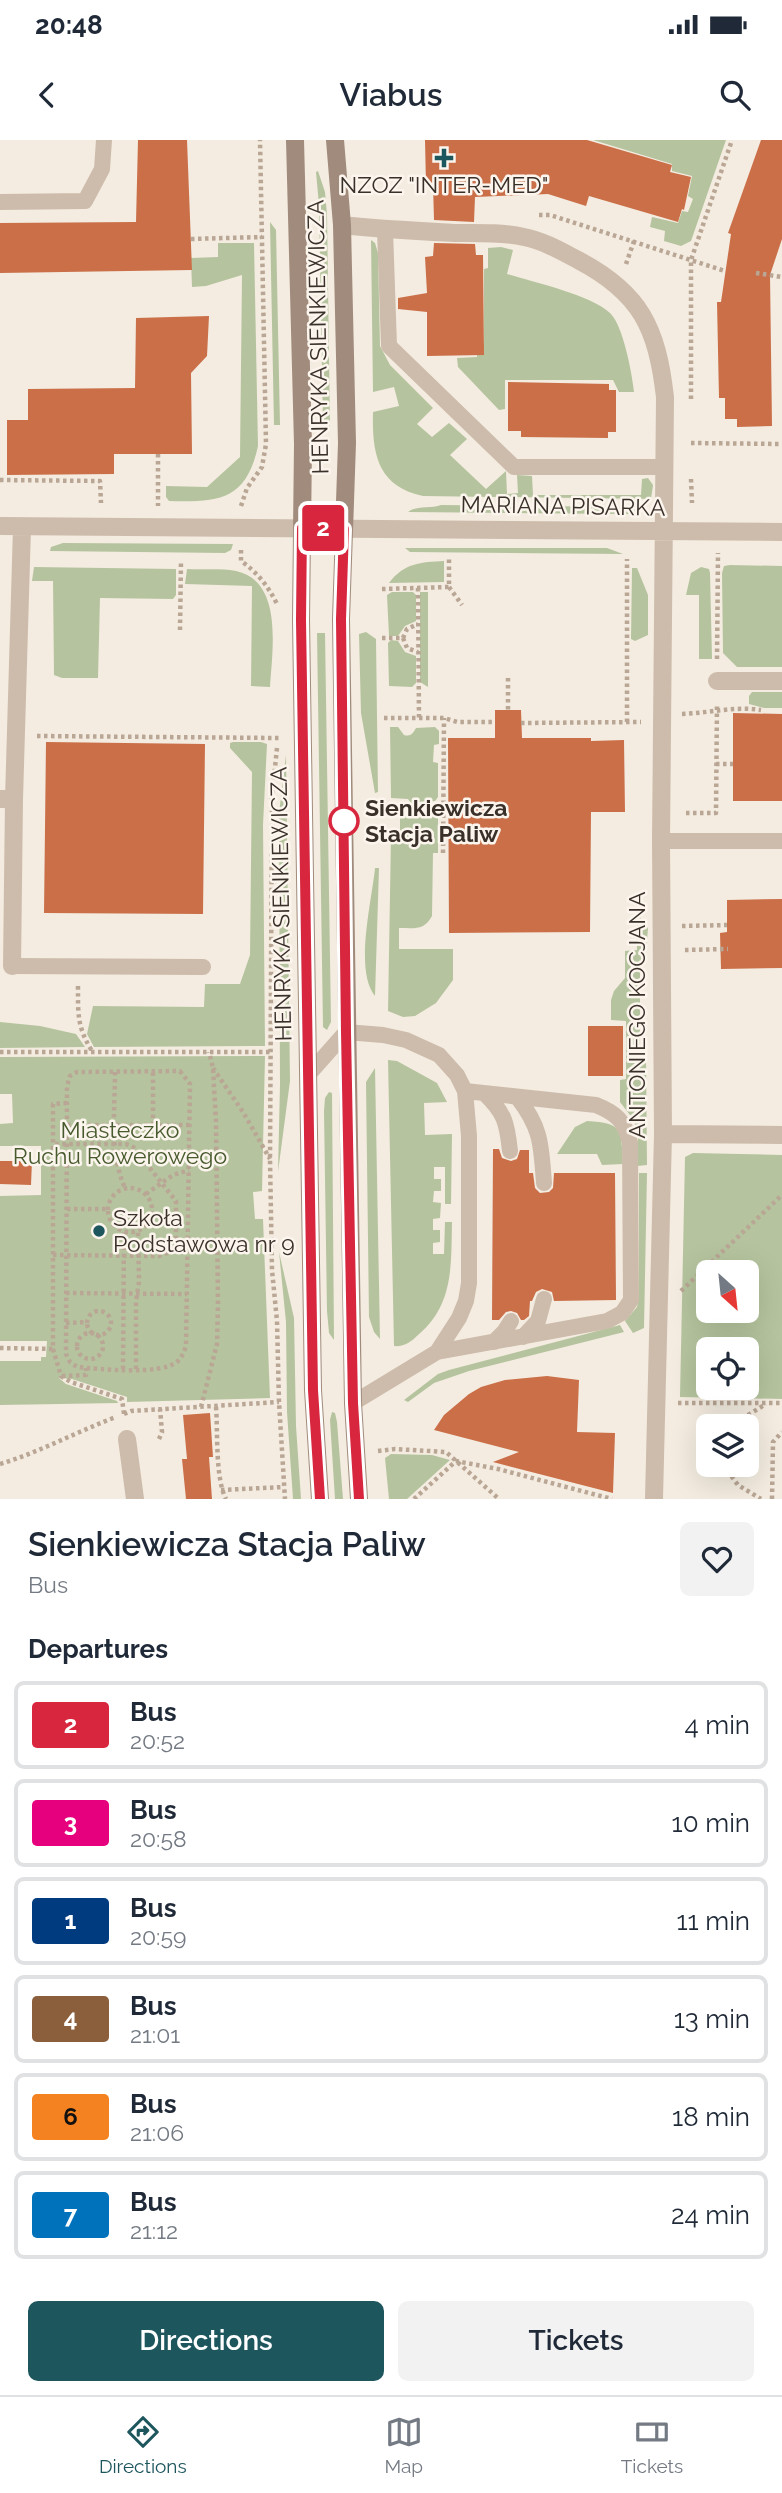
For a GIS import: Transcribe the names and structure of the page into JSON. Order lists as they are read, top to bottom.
{
  "streets": {
    "street": ["HENRYKA SIENKIEWICZA", "MARIANA PISARKA", "ANTONIEGO KOCJANA"]
  },
  "crossings": [
    ["HENRYKA SIENKIEWICZA", "MARIANA PISARKA"],
    ["HENRYKA SIENKIEWICZA", "ANTONIEGO KOCJANA"],
    ["MARIANA PISARKA", "ANTONIEGO KOCJANA"]
  ],
  "parks": ["Miasteczko Ruchu Rowerowego"],
  "places": {
    "health": ["NZOZ \"INTER-MED\""],
    "other": ["Sienkiewicza Stacja Paliw", "Szkoła Podstawowa nr 9"]
  },
  "lines": ["bus line 2"],
  "north": "bottom right",
  "page": {
    "status": "20:48",
    "header": "Viabus",
    "on_map": "2",
    "heading": [
      ["Sienkiewicza Stacja Paliw", "Bus"],
      "Departures"
    ],
    "list": [
      {
        "mark": "2",
        "name": "Bus",
        "note": "20:52",
        "value": "4 min"
      },
      {
        "mark": "3",
        "name": "Bus",
        "note": "20:58",
        "value": "10 min"
      },
      {
        "mark": "1",
        "name": "Bus",
        "note": "20:59",
        "value": "11 min"
      },
      {
        "mark": "4",
        "name": "Bus",
        "note": "21:01",
        "value": "13 min"
      },
      {
        "mark": "6",
        "name": "Bus",
        "note": "21:06",
        "value": "18 min"
      },
      {
        "mark": "7",
        "name": "Bus",
        "note": "21:12",
        "value": "24 min"
      }
    ],
    "buttons": ["Directions", "Tickets"],
    "tabs": ["Directions", "Map", "Tickets"]
  }
}
